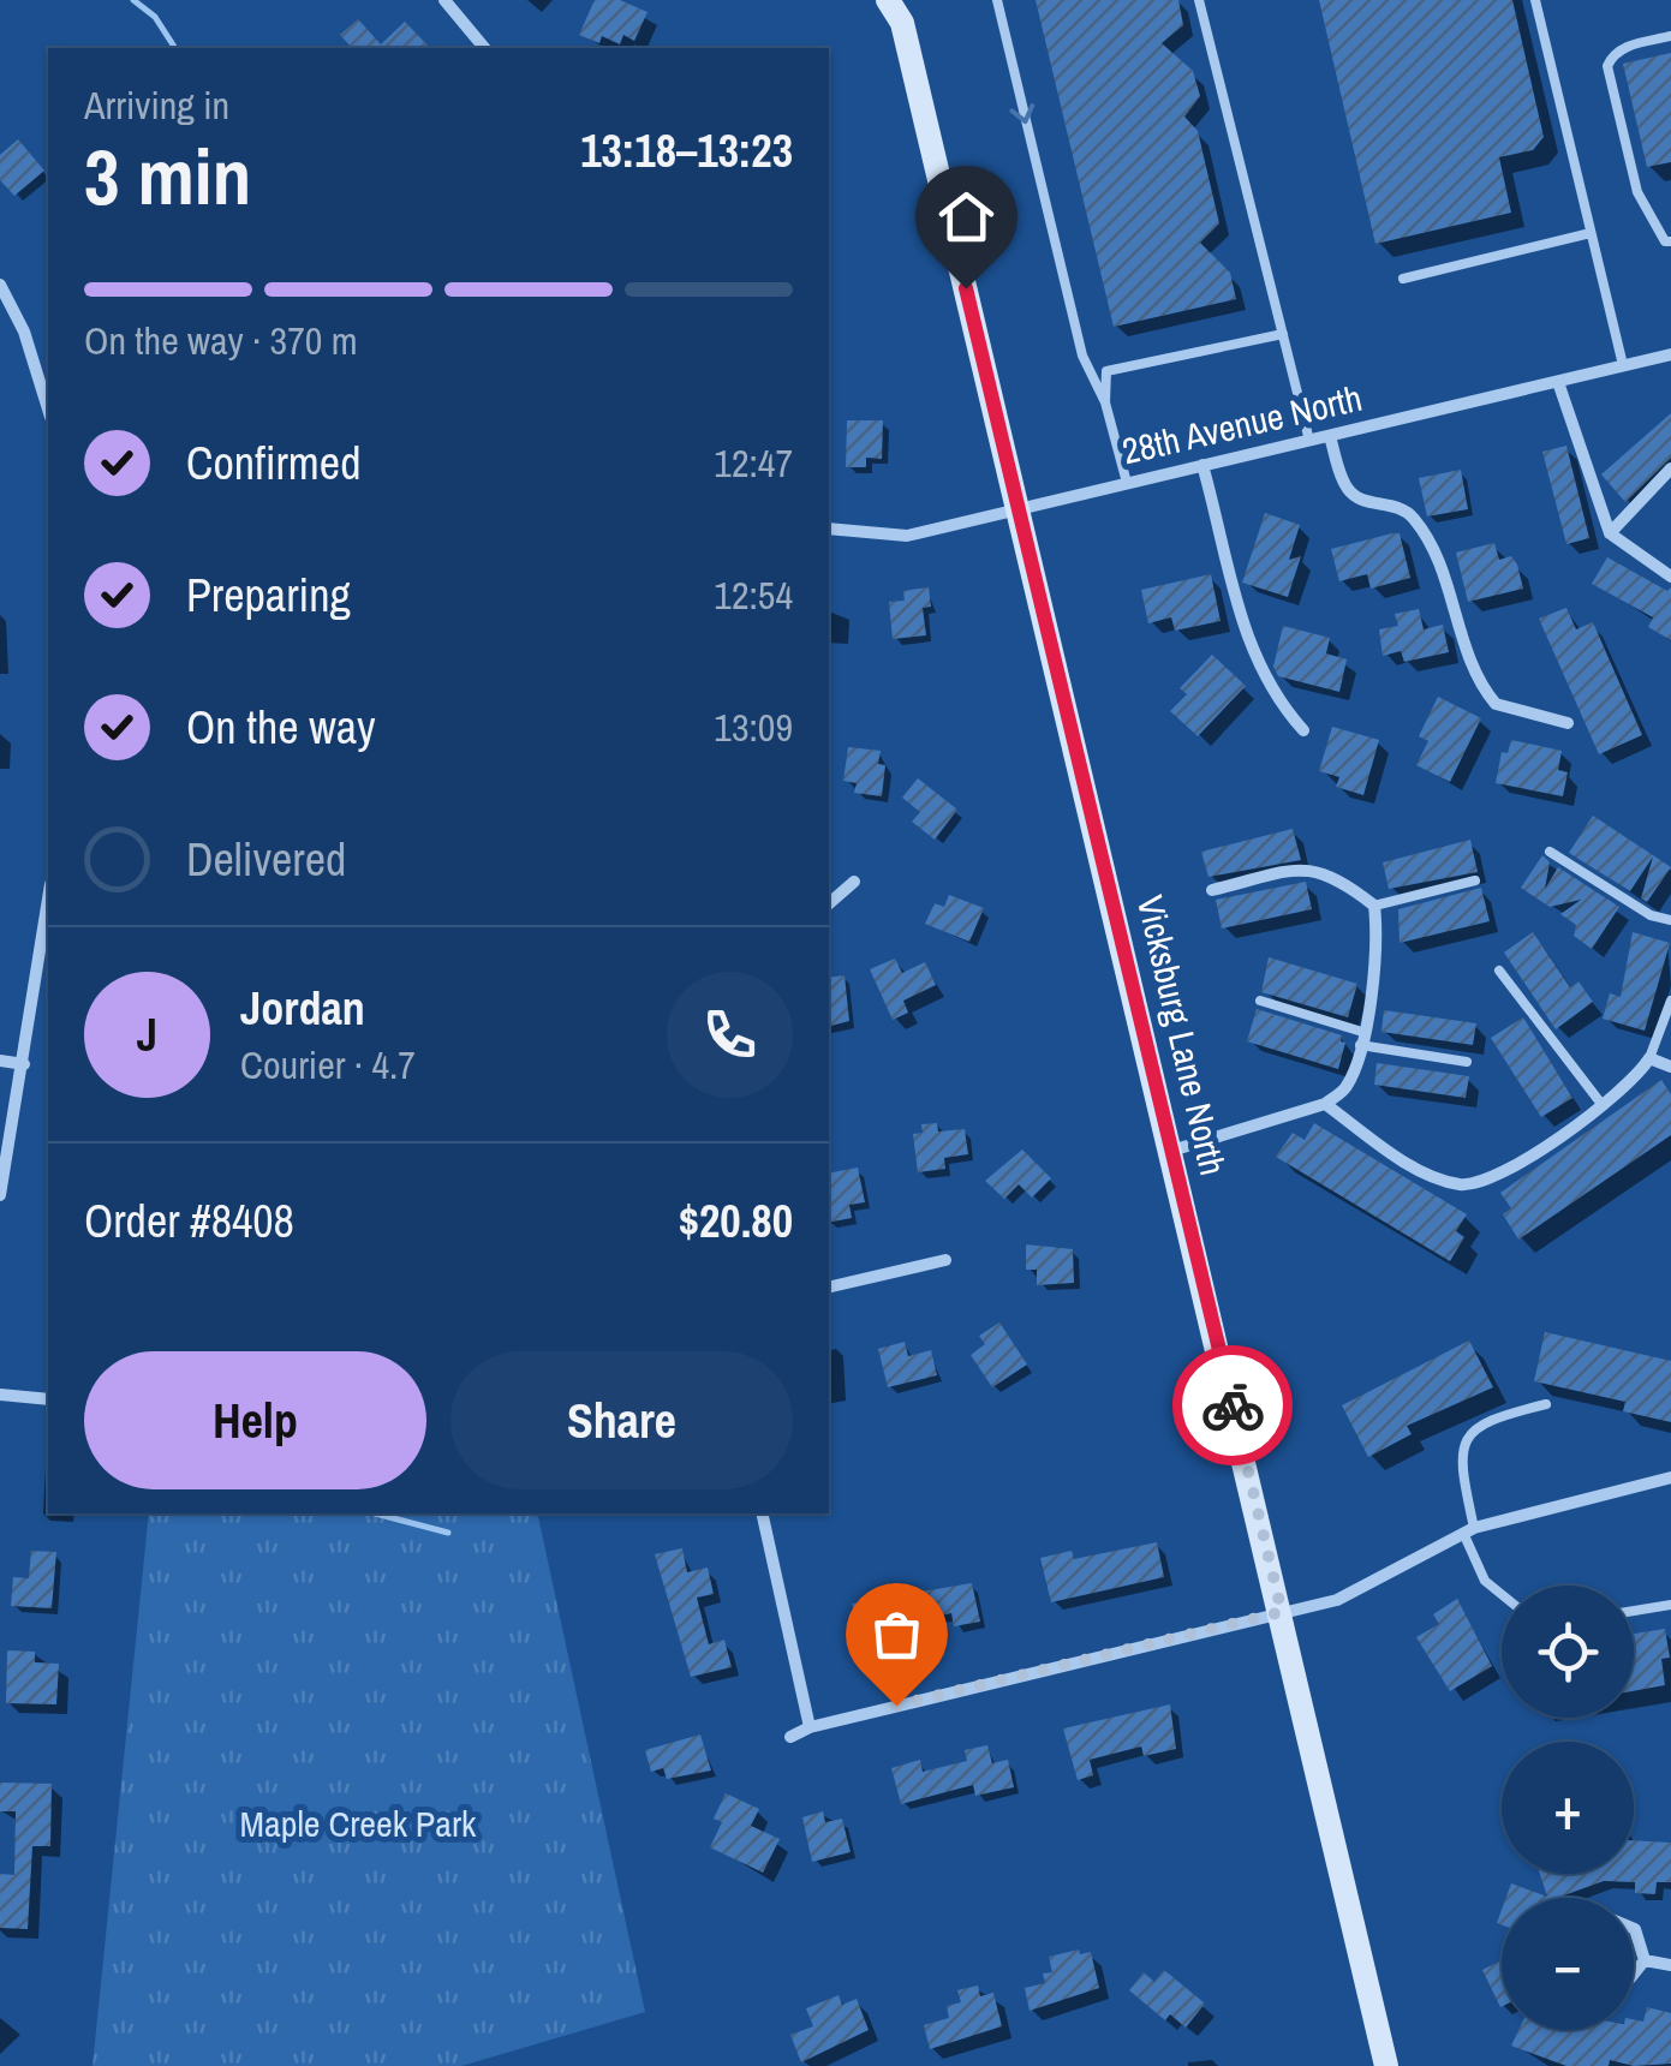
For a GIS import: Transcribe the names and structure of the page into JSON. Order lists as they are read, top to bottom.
{
  "streets": {
    "main road": ["Vicksburg Lane North"],
    "street": ["28th Avenue North"]
  },
  "crossings": [
    ["28th Avenue North", "Vicksburg Lane North"]
  ],
  "parks": ["Maple Creek Park"],
  "page": {
    "heading": ["3 min", "Arriving in", "13:18–13:23"],
    "panel": [
      "Jordan",
      "Courier · 4.7",
      "Order #8408",
      "$20.80"
    ],
    "bar": "On the way · 370 m",
    "list": [
      ["Confirmed", "12:47"],
      ["Preparing", "12:54"],
      ["On the way", "13:09"],
      "Delivered"
    ],
    "round": "J",
    "buttons": ["Help", "Share"],
    "map_buttons": ["+", "−"]
  }
}
